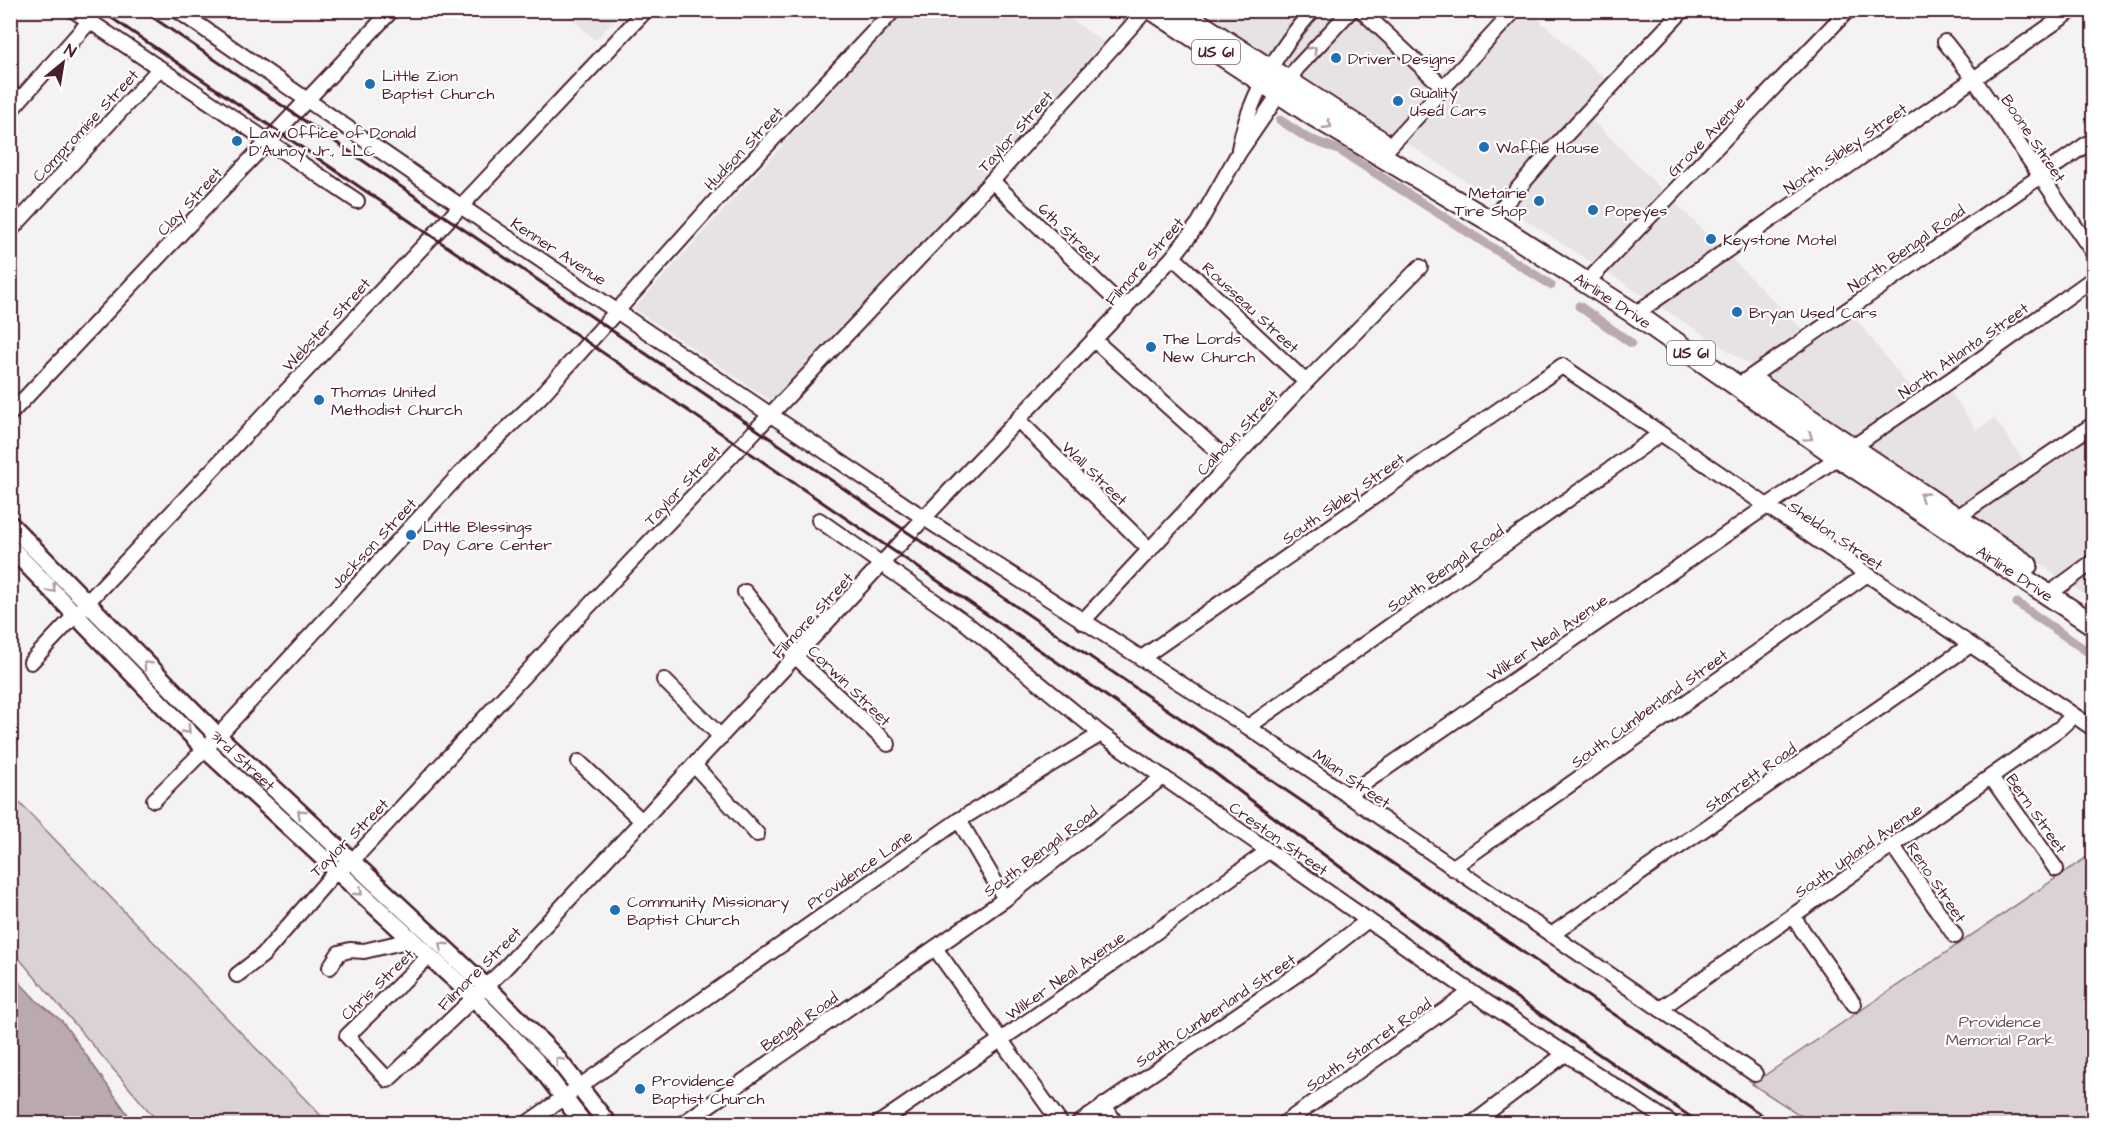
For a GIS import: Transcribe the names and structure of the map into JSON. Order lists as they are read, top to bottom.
{
  "streets": {
    "highway": ["US 61", "Airline Drive"],
    "main road": ["3rd Street"],
    "street": [
      "Compromise Street",
      "Taylor Street",
      "Grove Avenue",
      "Boone Street",
      "Hudson Street",
      "North Sibley Street",
      "Clay Street",
      "6th Street",
      "North Bengal Road",
      "Kenner Avenue",
      "Filmore Street",
      "Rousseau Street",
      "Webster Street",
      "North Atlanta Street",
      "Calhoun Street",
      "Wall Street",
      "South Sibley Street",
      "Sheldon Street",
      "Jackson Street",
      "South Bengal Road",
      "Wilker Neal Avenue",
      "Corwin Street",
      "South Cumberland Street",
      "Starrett Road",
      "Milan Street",
      "Bern Street",
      "Creston Street",
      "South Upland Avenue",
      "Providence Lane",
      "Reno Street",
      "Chris Street",
      "Bengal Road",
      "South Starret Road"
    ]
  },
  "crossings": [
    ["Taylor Street", "6th Street"],
    ["Taylor Street", "Kenner Avenue"],
    ["Taylor Street", "3rd Street"],
    ["Grove Avenue", "Airline Drive"],
    ["Boone Street", "North Sibley Street"],
    ["Boone Street", "North Bengal Road"],
    ["Hudson Street", "Kenner Avenue"],
    ["Hudson Street", "Jackson Street"],
    ["North Sibley Street", "Airline Drive"],
    ["Clay Street", "Kenner Avenue"],
    ["6th Street", "Filmore Street"],
    ["North Bengal Road", "Airline Drive"],
    ["Kenner Avenue", "Filmore Street"],
    ["Kenner Avenue", "Webster Street"],
    ["Kenner Avenue", "Jackson Street"],
    ["Kenner Avenue", "Milan Street"],
    ["Filmore Street", "Airline Drive"],
    ["Filmore Street", "Rousseau Street"],
    ["Filmore Street", "Wall Street"],
    ["Filmore Street", "Corwin Street"],
    ["Filmore Street", "3rd Street"],
    ["Filmore Street", "Milan Street"],
    ["Filmore Street", "Creston Street"],
    ["Filmore Street", "Chris Street"],
    ["Airline Drive", "North Atlanta Street"],
    ["Rousseau Street", "Calhoun Street"],
    ["Webster Street", "3rd Street"],
    ["North Atlanta Street", "Sheldon Street"],
    ["North Atlanta Street", "Wilker Neal Avenue"],
    ["Calhoun Street", "Wall Street"],
    ["Calhoun Street", "Milan Street"],
    ["South Sibley Street", "Sheldon Street"],
    ["South Sibley Street", "Milan Street"],
    ["Sheldon Street", "South Bengal Road"],
    ["Sheldon Street", "Wilker Neal Avenue"],
    ["Sheldon Street", "South Cumberland Street"],
    ["Sheldon Street", "Starrett Road"],
    ["Sheldon Street", "South Upland Avenue"],
    ["Jackson Street", "3rd Street"],
    ["South Bengal Road", "Milan Street"],
    ["South Bengal Road", "Creston Street"],
    ["South Bengal Road", "Bengal Road"],
    ["Wilker Neal Avenue", "Milan Street"],
    ["Wilker Neal Avenue", "Creston Street"],
    ["South Cumberland Street", "Milan Street"],
    ["South Cumberland Street", "Creston Street"],
    ["3rd Street", "Providence Lane"],
    ["3rd Street", "Chris Street"],
    ["Starrett Road", "Milan Street"],
    ["Milan Street", "South Upland Avenue"],
    ["Bern Street", "South Upland Avenue"],
    ["Creston Street", "Providence Lane"],
    ["Creston Street", "South Starret Road"],
    ["South Upland Avenue", "Reno Street"]
  ],
  "parks": ["Providence Memorial Park"],
  "places": [
    "Driver Designs",
    "Little Zion Baptist Church",
    "Quality Used Cars",
    "Law Office of Donald D'Aunoy Jr., LLC",
    "Waffle House",
    "Metairie Tire Shop",
    "Popeyes",
    "Keystone Motel",
    "Bryan Used Cars",
    "The Lords New Church",
    "Thomas United Methodist Church",
    "Little Blessings Day Care Center",
    "Community Missionary Baptist Church",
    "Providence Baptist Church"
  ],
  "north": "top right"
}
